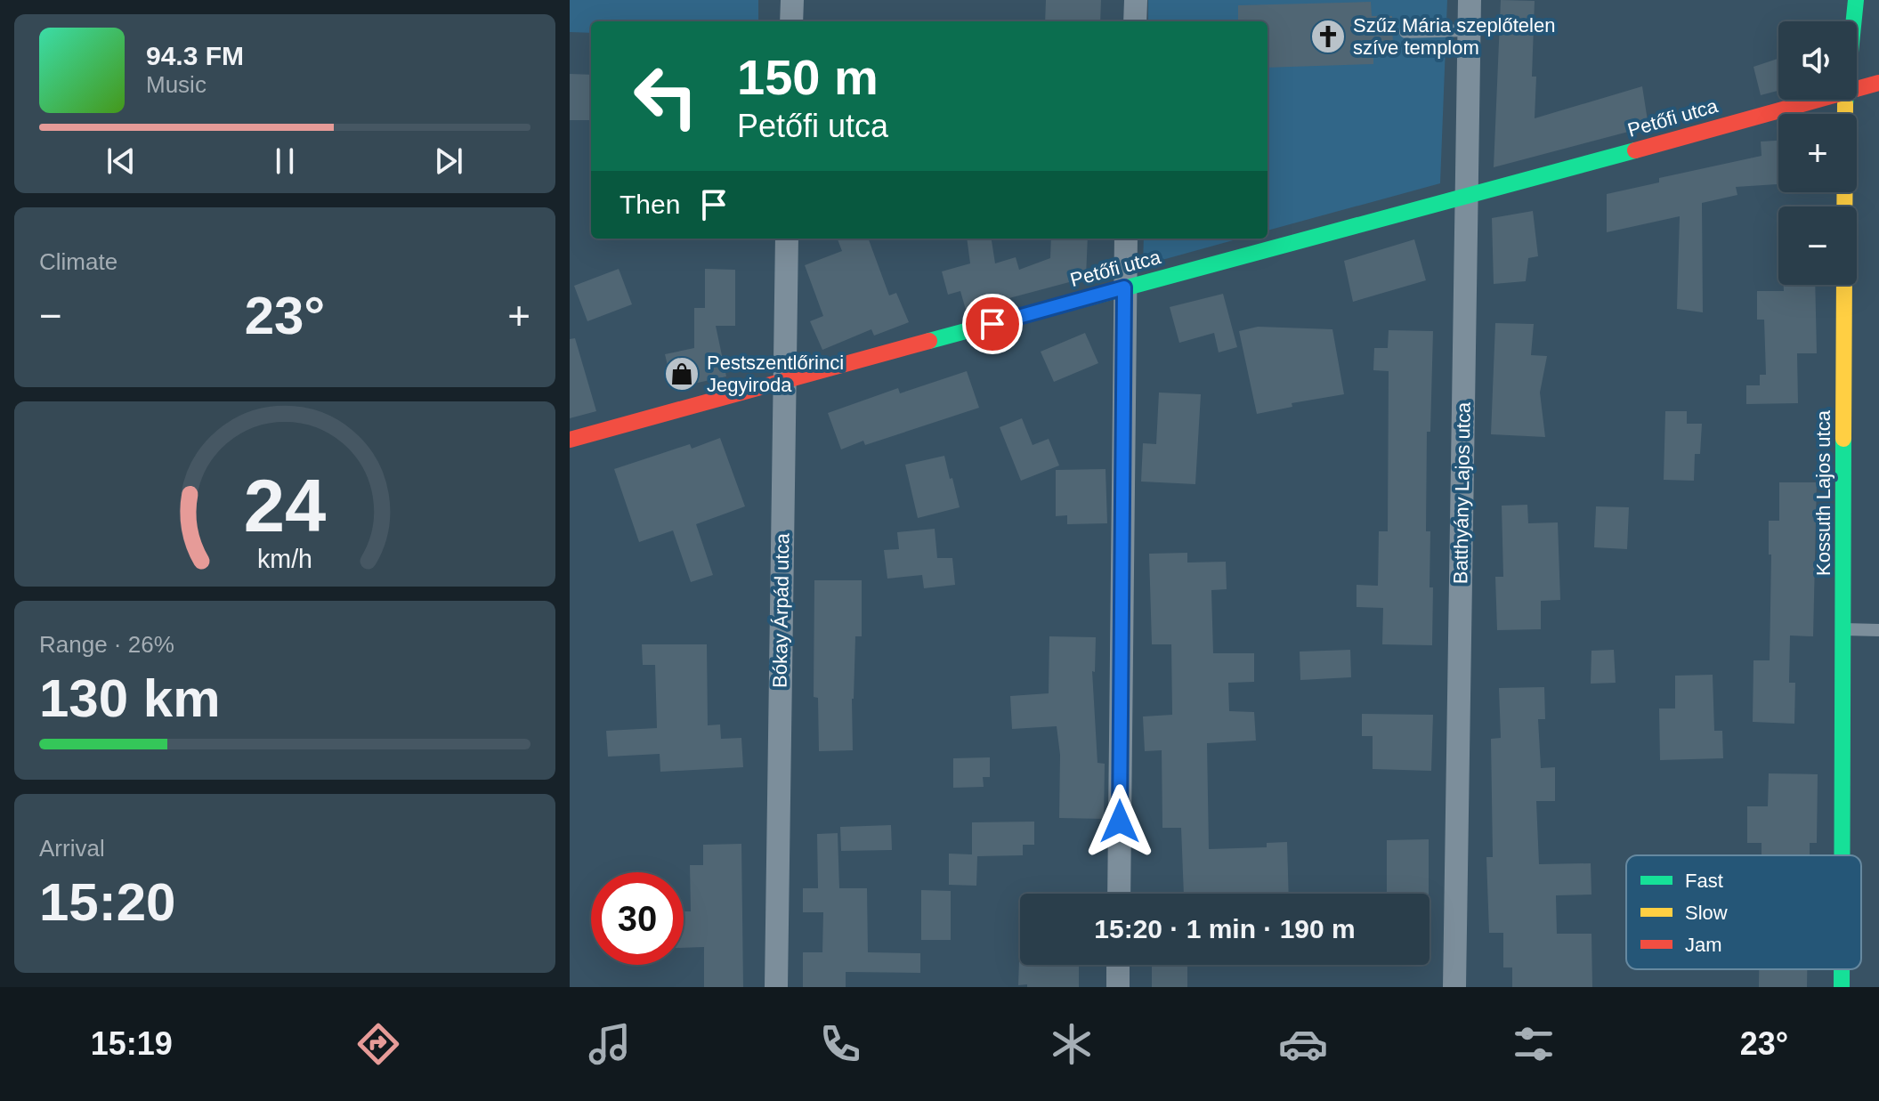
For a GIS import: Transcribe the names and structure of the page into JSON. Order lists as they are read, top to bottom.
{
  "streets": {
    "main road": ["Petőfi utca", "Kossuth Lajos utca"],
    "street": ["Batthyány Lajos utca", "Bókay Árpád utca"]
  },
  "crossings": [
    ["Petőfi utca", "Batthyány Lajos utca"],
    ["Petőfi utca", "Bókay Árpád utca"]
  ],
  "places": {
    "church": ["Szűz Mária szeplőtelen szíve templom"],
    "shop": ["Pestszentlőrinci Jegyiroda"]
  },
  "legend": ["Fast", "Slow", "Jam"],
  "page": {
    "map_buttons": ["+", "−"],
    "turn": ["150 m", "Petőfi utca"],
    "song": ["94.3 FM", "Music"],
    "then": "Then",
    "tile": [
      "Climate",
      ["Range · 26%", "130 km"],
      ["Arrival", "15:20"]
    ],
    "heat": ["−", "23°", "+"],
    "limit": "30",
    "trip": "15:20 · 1 min · 190 m",
    "tabs": ["15:19", "23°"],
    "gauge": ["24", "km/h"]
  }
}
